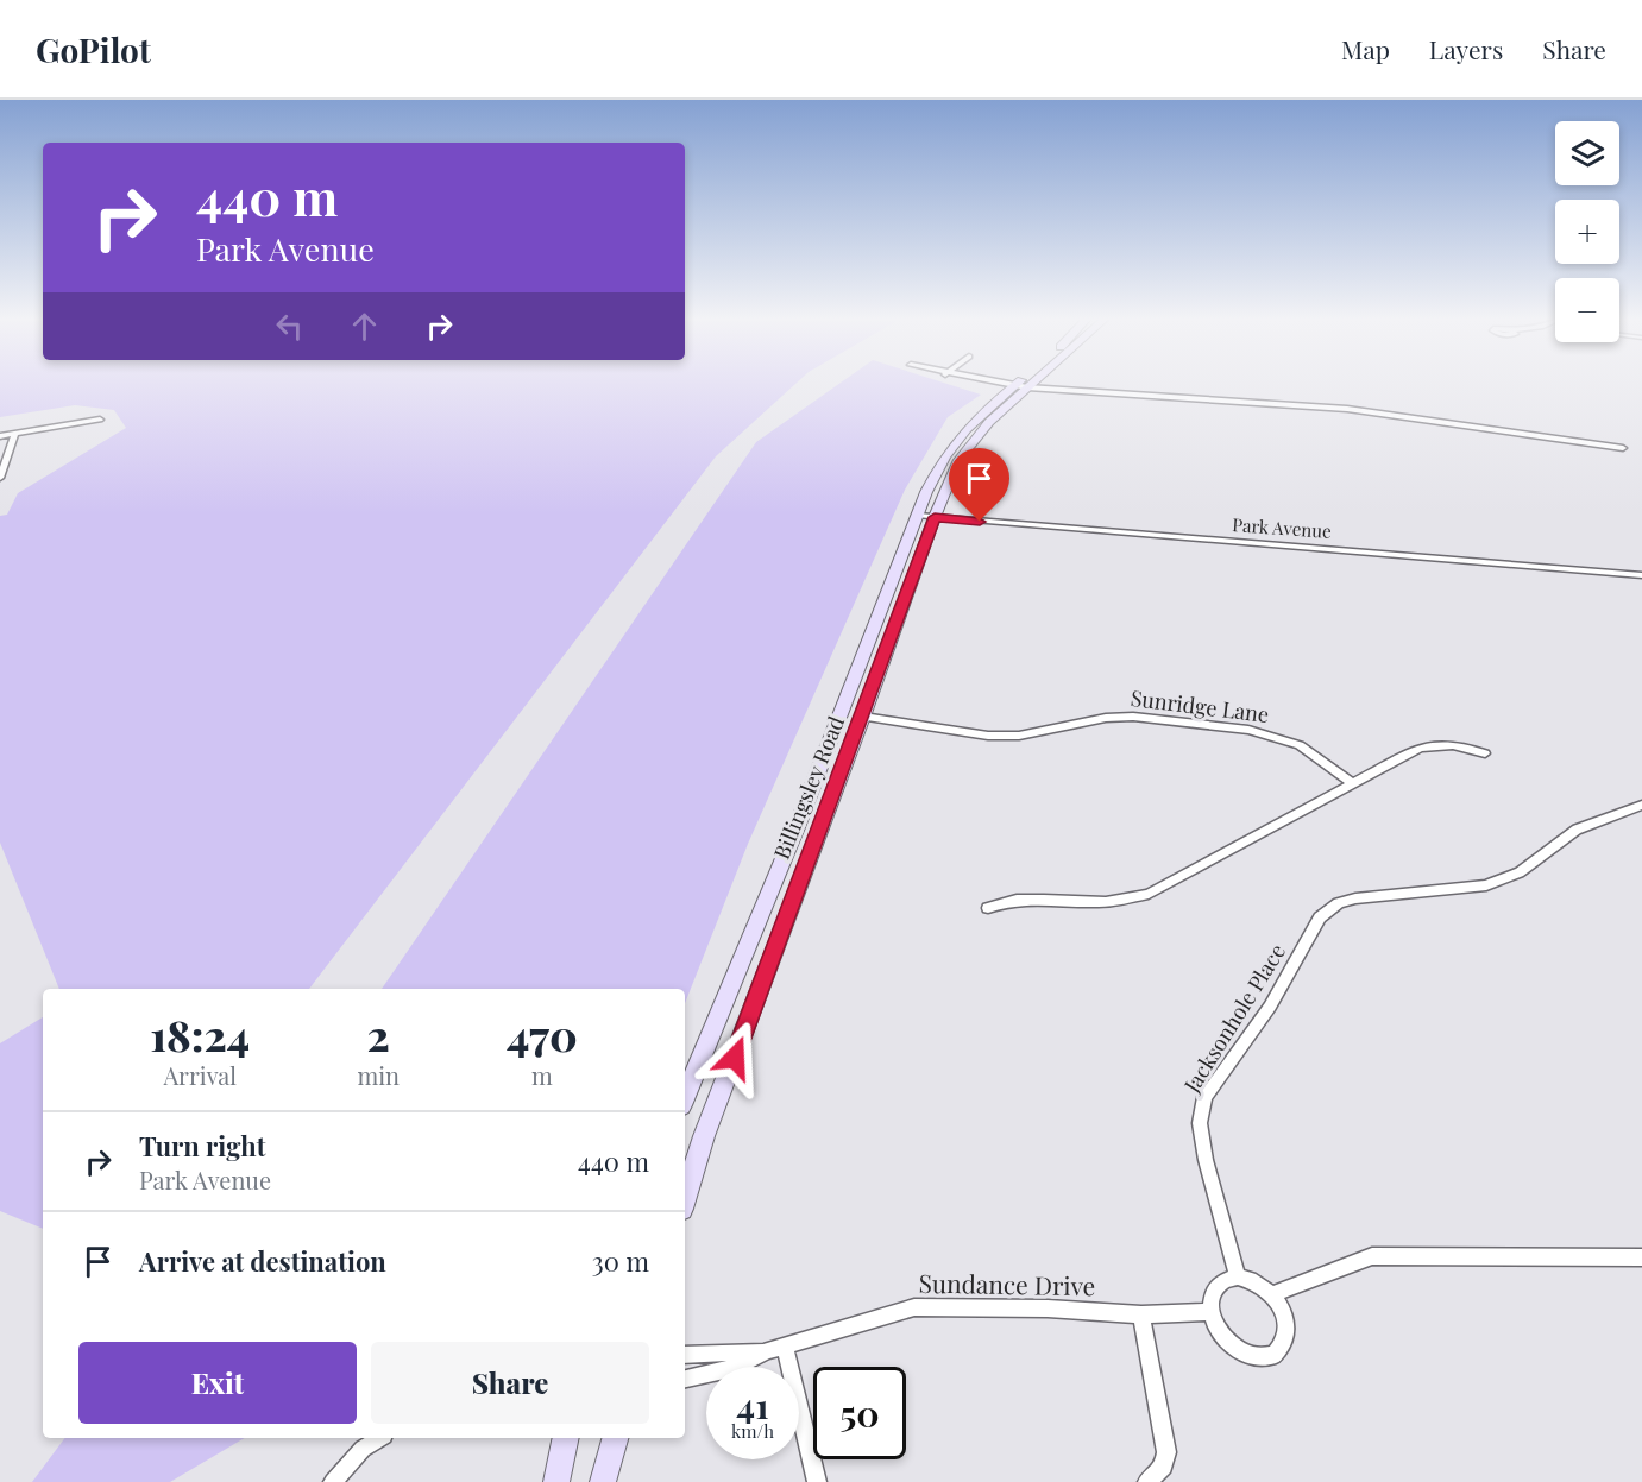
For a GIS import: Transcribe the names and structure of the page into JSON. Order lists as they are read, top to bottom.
{
  "streets": {
    "main road": ["Billingsley Road"],
    "street": [
      "Park Avenue",
      "Sunridge Lane",
      "Jacksonhole Place",
      "Sundance Drive"
    ]
  },
  "crossings": [
    ["Park Avenue", "Billingsley Road"],
    ["Sunridge Lane", "Billingsley Road"],
    ["Jacksonhole Place", "Sundance Drive"]
  ],
  "page": {
    "header": "GoPilot",
    "nav": ["Map", "Layers", "Share"],
    "map_buttons": ["+", "−"],
    "turn": ["440 m", "Park Avenue"],
    "eta": [
      "18:24",
      "Arrival",
      "2",
      "min",
      "470",
      "m"
    ],
    "list": [
      {
        "name": "Turn right",
        "note": "Park Avenue",
        "value": "440 m"
      },
      {
        "name": "Arrive at destination",
        "value": "30 m"
      }
    ],
    "buttons": ["Exit", "Share"],
    "speed": "41 km/h",
    "limit": "50"
  }
}
